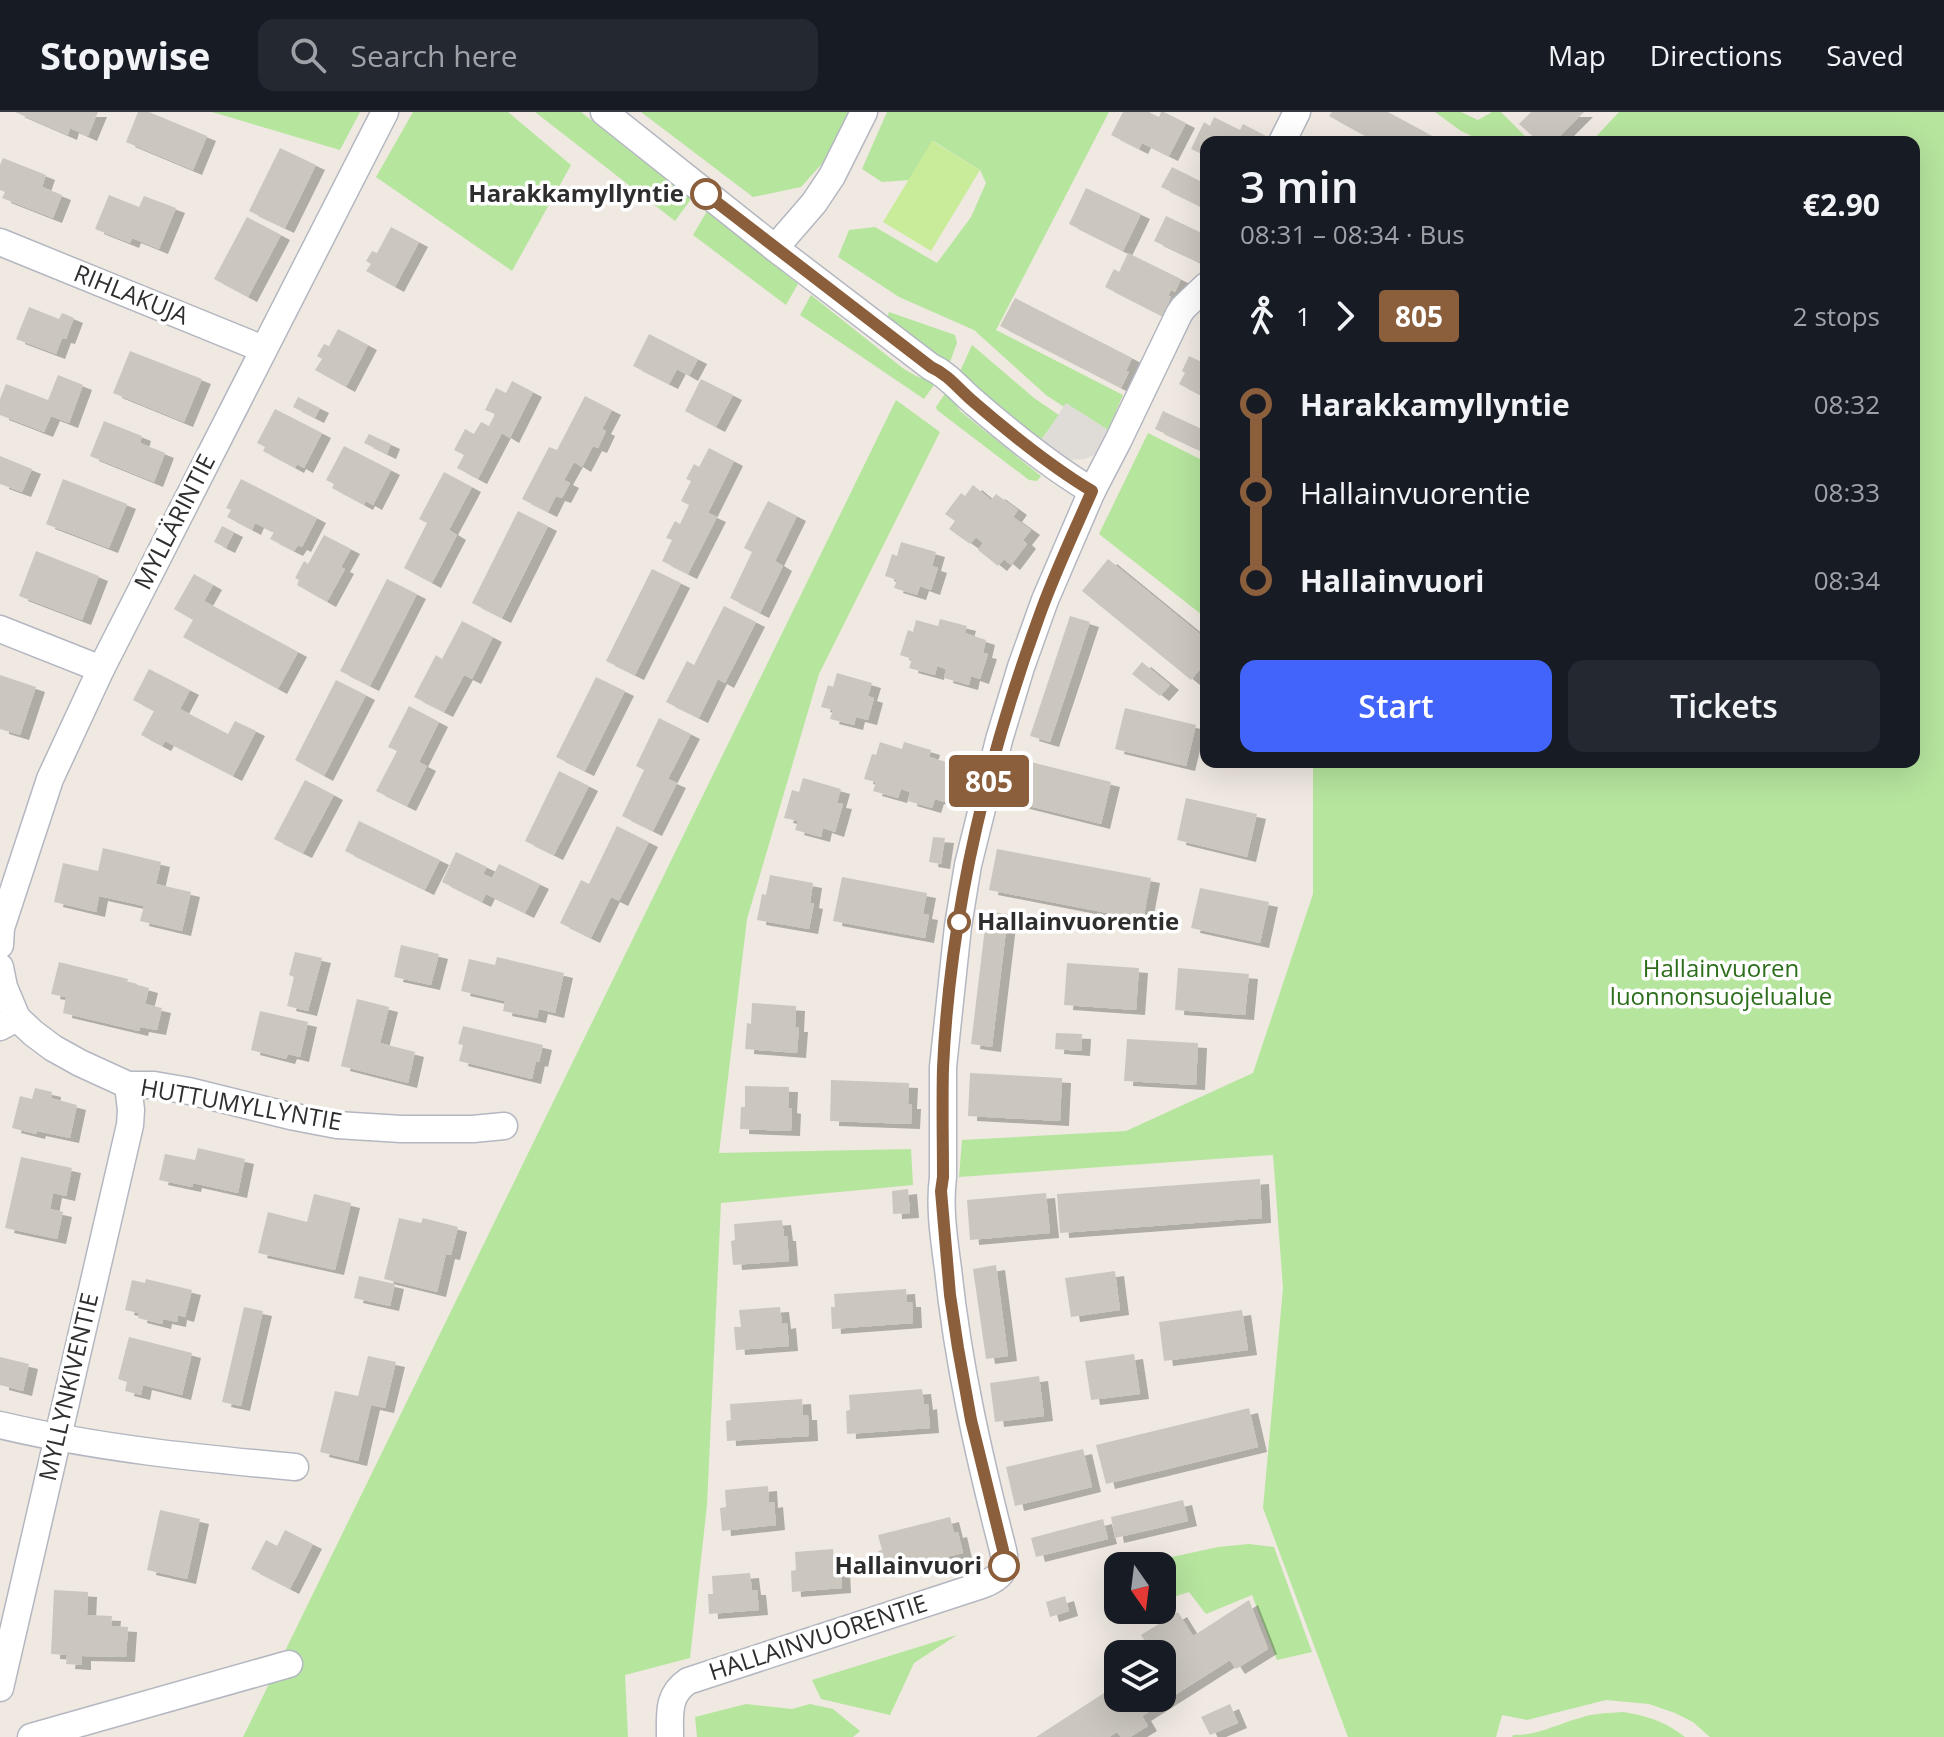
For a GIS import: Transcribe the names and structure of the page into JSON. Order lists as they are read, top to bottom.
{
  "streets": {
    "street": [
      "RIHLAKUJA",
      "MYLLÄRINTIE",
      "HUTTUMYLLYNTIE",
      "MYLLYNKIVENTIE",
      "HALLAINVUORENTIE"
    ]
  },
  "crossings": [
    ["RIHLAKUJA", "MYLLÄRINTIE"],
    ["HUTTUMYLLYNTIE", "MYLLYNKIVENTIE"]
  ],
  "parks": ["Hallainvuoren luonnonsuojelualue"],
  "places": ["Harakkamyllyntie", "Hallainvuorentie", "Hallainvuori"],
  "lines": ["bus line 805"],
  "north": "bottom",
  "page": {
    "header": "Stopwise",
    "search": "Search here",
    "nav": ["Map", "Directions", "Saved"],
    "on_map": "805",
    "heading": ["3 min", "08:31 – 08:34 · Bus", "€2.90"],
    "legs": ["1", "805", "2 stops"],
    "list": [
      {
        "name": "Harakkamyllyntie",
        "value": "08:32"
      },
      {
        "name": "Hallainvuorentie",
        "value": "08:33"
      },
      {
        "name": "Hallainvuori",
        "value": "08:34"
      }
    ],
    "buttons": ["Start", "Tickets"]
  }
}
